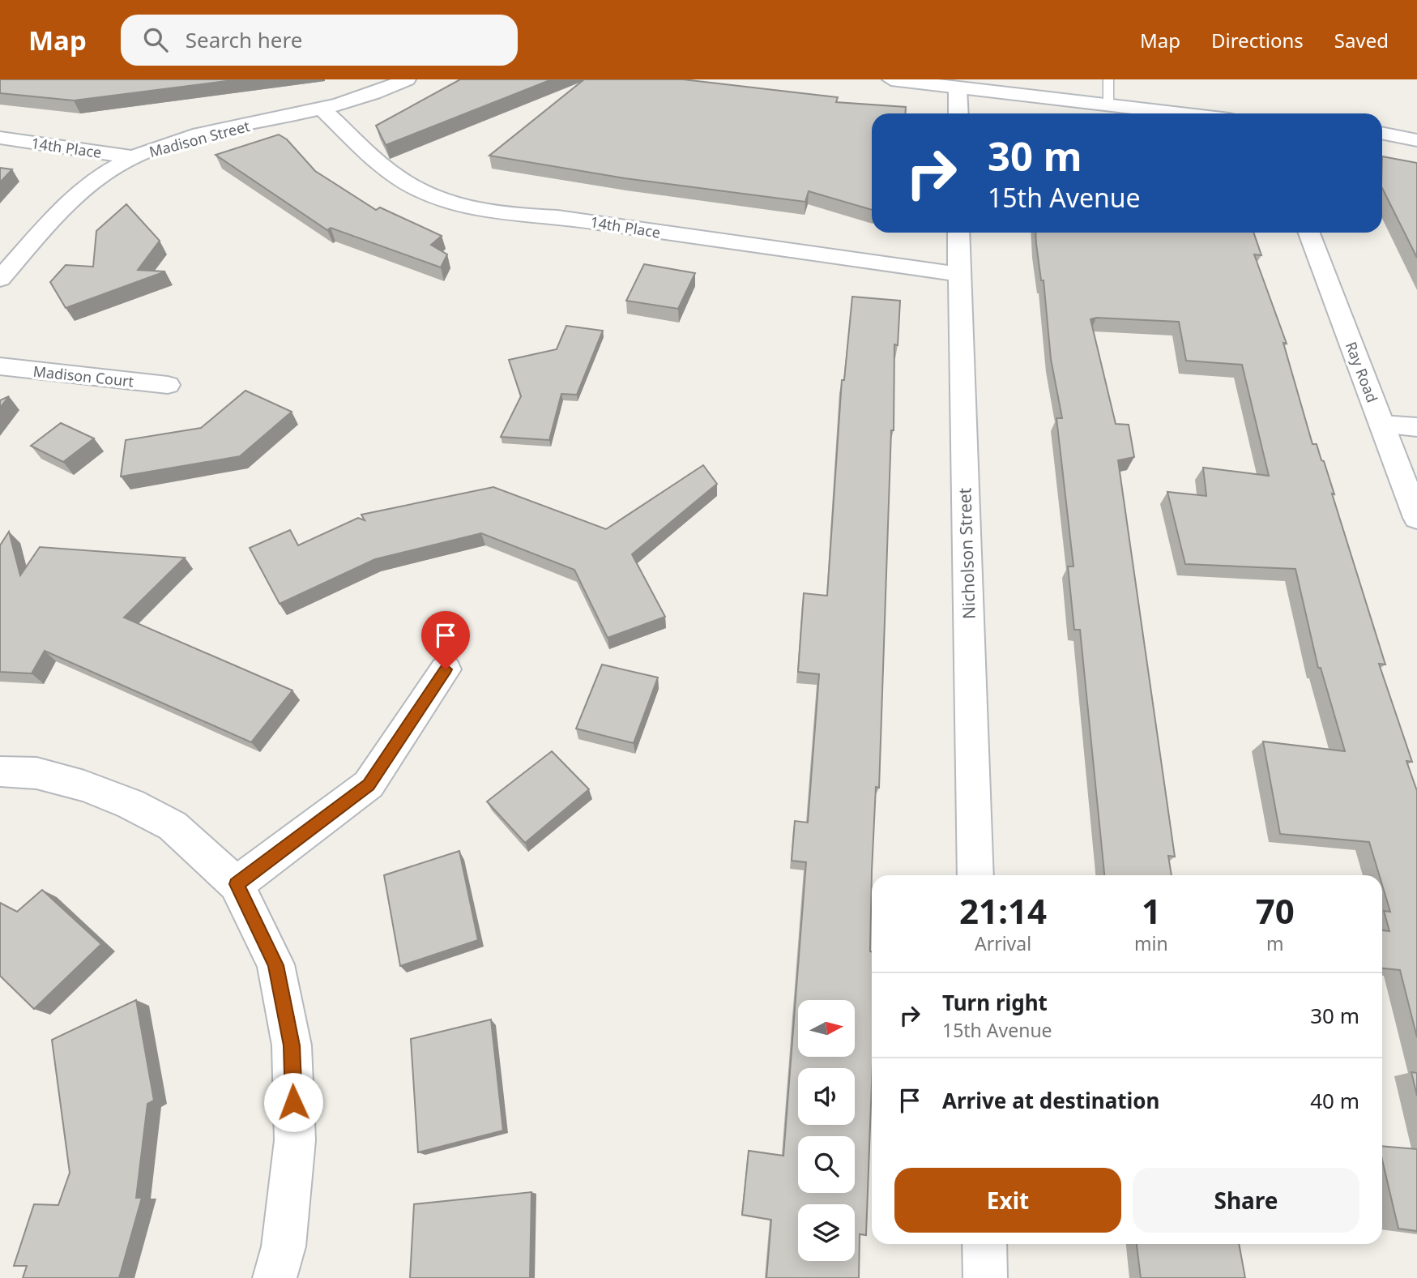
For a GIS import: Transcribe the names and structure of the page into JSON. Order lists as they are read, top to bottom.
{
  "streets": {
    "street": [
      "Madison Street",
      "14th Place",
      "Ray Road",
      "Madison Court",
      "Nicholson Street"
    ]
  },
  "crossings": [
    ["Madison Street", "14th Place"],
    ["14th Place", "Nicholson Street"]
  ],
  "north": "right",
  "page": {
    "header": "Map",
    "search": "Search here",
    "nav": ["Map", "Directions", "Saved"],
    "turn": ["30 m", "15th Avenue"],
    "eta": [
      "21:14",
      "Arrival",
      "1",
      "min",
      "70",
      "m"
    ],
    "list": [
      {
        "name": "Turn right",
        "note": "15th Avenue",
        "value": "30 m"
      },
      {
        "name": "Arrive at destination",
        "value": "40 m"
      }
    ],
    "buttons": ["Exit", "Share"]
  }
}
